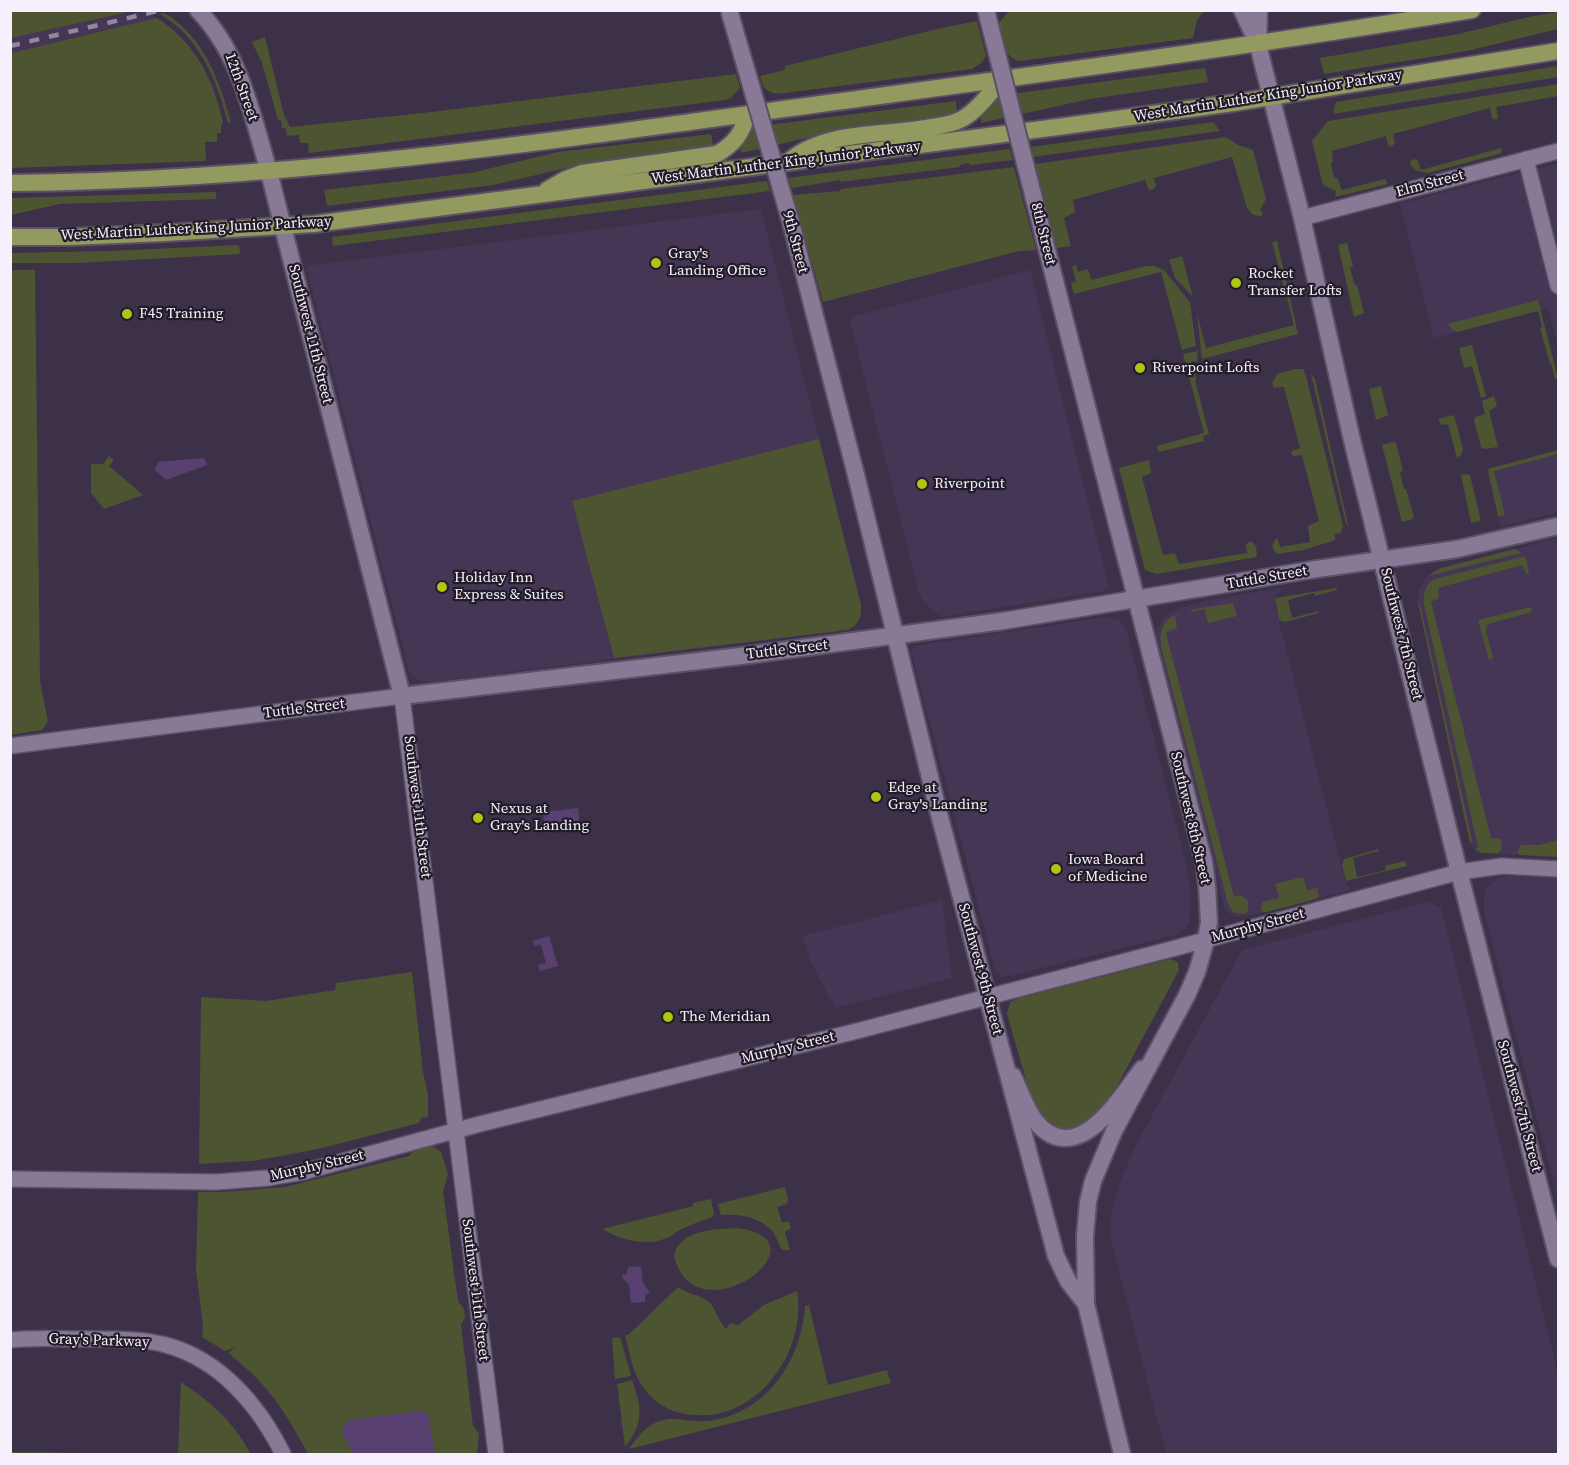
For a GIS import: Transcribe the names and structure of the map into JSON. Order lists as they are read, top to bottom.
{
  "streets": {
    "main road": [
      "12th Street",
      "West Martin Luther King Junior Parkway",
      "8th Street",
      "9th Street",
      "Southwest 11th Street",
      "Tuttle Street",
      "Southwest 7th Street",
      "Southwest 8th Street",
      "Southwest 9th Street"
    ],
    "street": ["Elm Street", "Murphy Street", "Gray's Parkway"]
  },
  "crossings": [
    ["12th Street", "Southwest 11th Street"],
    ["West Martin Luther King Junior Parkway", "Southwest 11th Street"],
    ["West Martin Luther King Junior Parkway", "Southwest 7th Street"],
    ["Elm Street", "Southwest 7th Street"],
    ["8th Street", "Southwest 8th Street"],
    ["9th Street", "Southwest 9th Street"],
    ["Southwest 11th Street", "Tuttle Street"],
    ["Southwest 11th Street", "Murphy Street"],
    ["Tuttle Street", "Southwest 7th Street"],
    ["Tuttle Street", "Southwest 8th Street"],
    ["Tuttle Street", "Southwest 9th Street"],
    ["Southwest 7th Street", "Murphy Street"],
    ["Southwest 8th Street", "Murphy Street"],
    ["Southwest 8th Street", "Southwest 9th Street"],
    ["Murphy Street", "Southwest 9th Street"]
  ],
  "places": [
    "Gray's Landing Office",
    "Rocket Transfer Lofts",
    "F45 Training",
    "Riverpoint Lofts",
    "Riverpoint",
    "Holiday Inn Express & Suites",
    "Edge at Gray's Landing",
    "Nexus at Gray's Landing",
    "Iowa Board of Medicine",
    "The Meridian"
  ]
}
